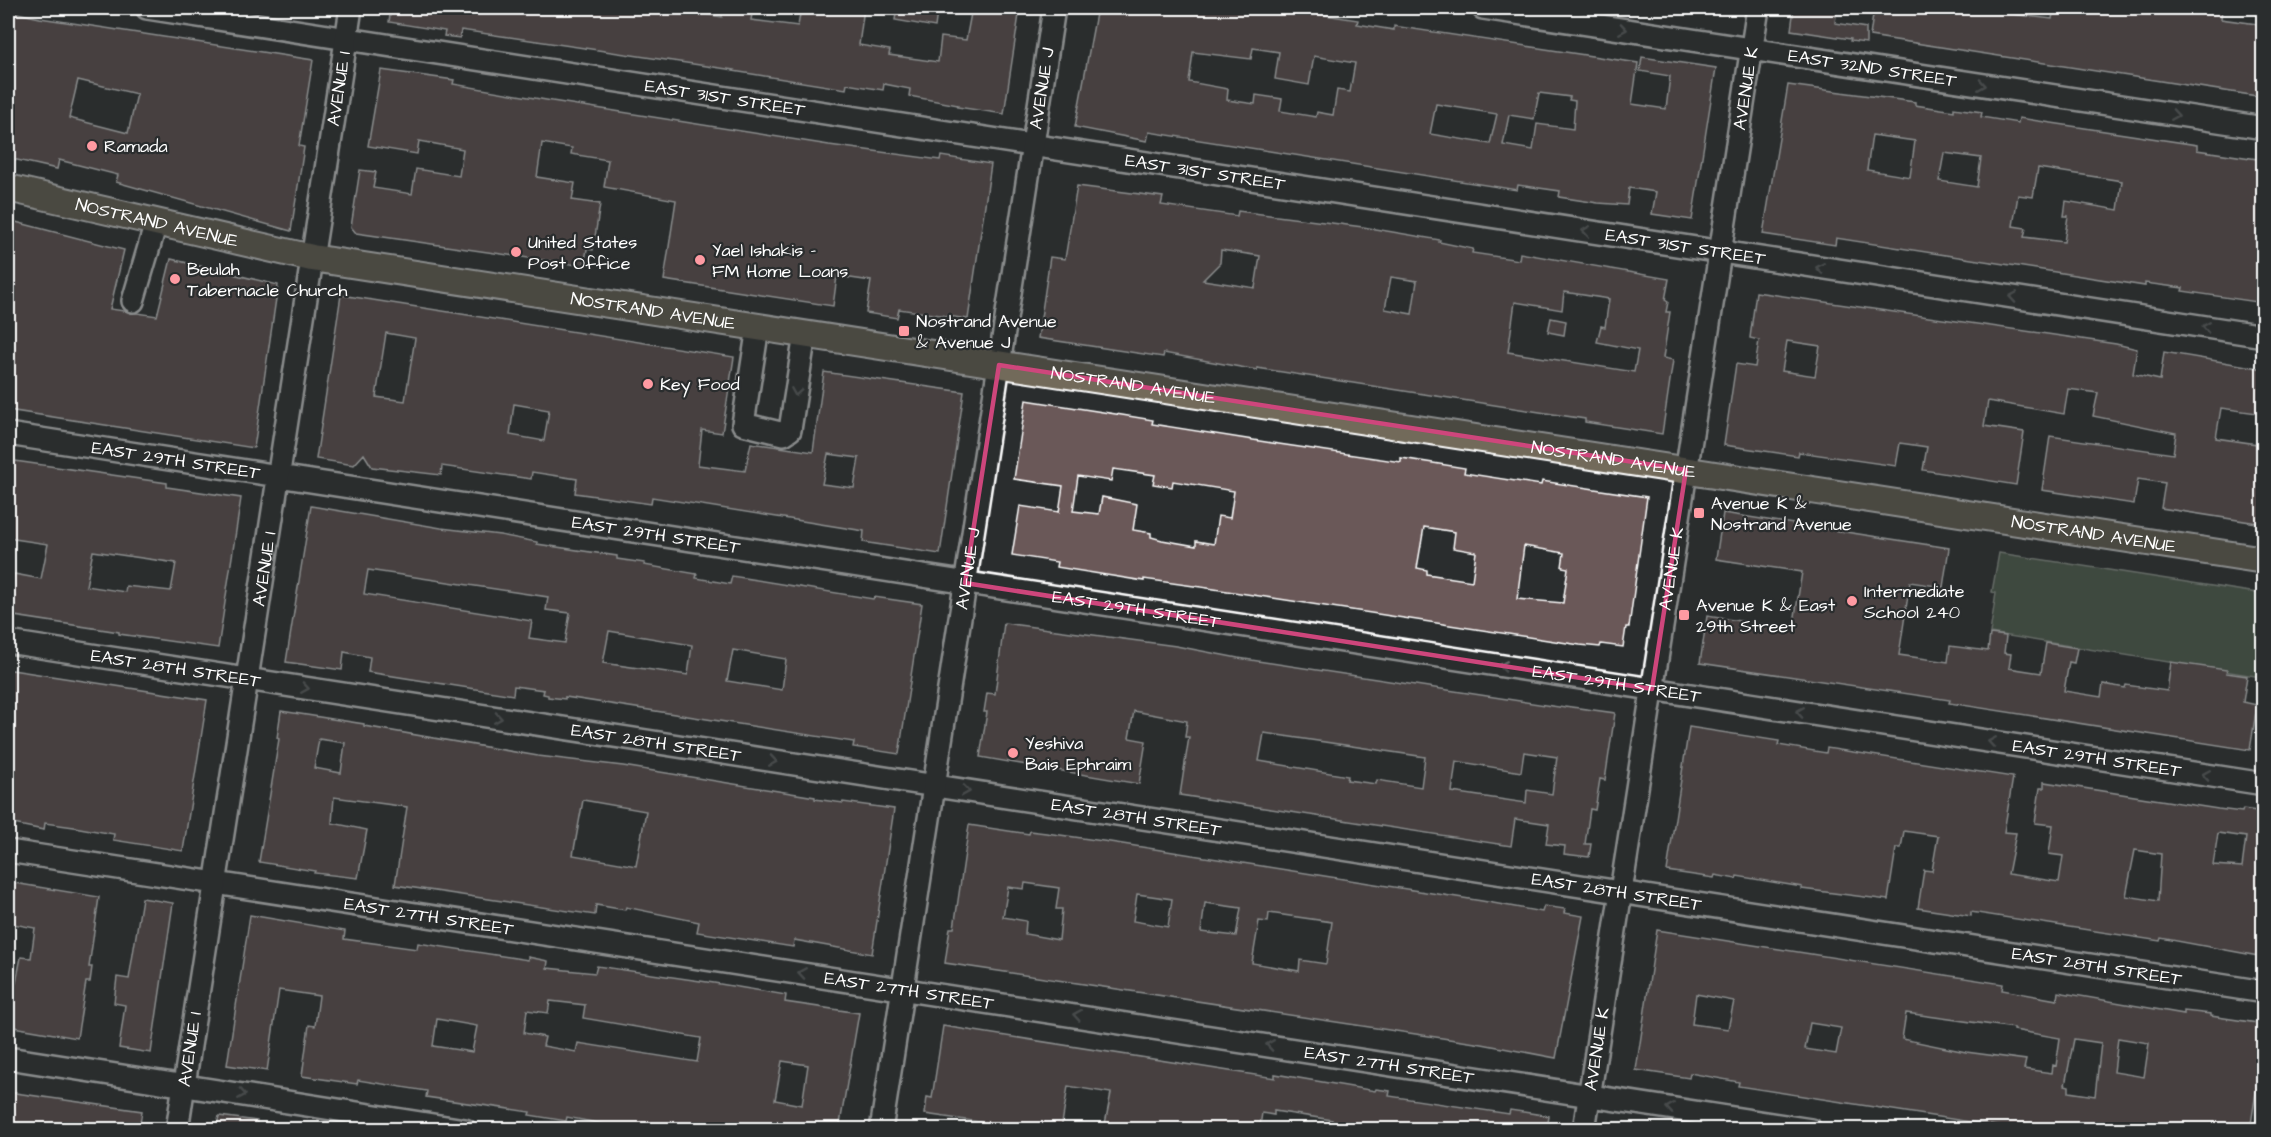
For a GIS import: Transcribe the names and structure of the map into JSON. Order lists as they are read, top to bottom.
{
  "streets": {
    "main road": ["NOSTRAND AVENUE"],
    "street": [
      "EAST 32ND STREET",
      "AVENUE I",
      "AVENUE J",
      "AVENUE K",
      "EAST 31ST STREET",
      "EAST 29TH STREET",
      "EAST 28TH STREET",
      "EAST 27TH STREET"
    ]
  },
  "crossings": [
    ["EAST 32ND STREET", "AVENUE K"],
    ["AVENUE I", "EAST 31ST STREET"],
    ["AVENUE I", "NOSTRAND AVENUE"],
    ["AVENUE I", "EAST 29TH STREET"],
    ["AVENUE I", "EAST 28TH STREET"],
    ["AVENUE I", "EAST 27TH STREET"],
    ["AVENUE J", "EAST 31ST STREET"],
    ["AVENUE J", "NOSTRAND AVENUE"],
    ["AVENUE J", "EAST 29TH STREET"],
    ["AVENUE J", "EAST 28TH STREET"],
    ["AVENUE J", "EAST 27TH STREET"],
    ["AVENUE K", "EAST 31ST STREET"],
    ["AVENUE K", "NOSTRAND AVENUE"],
    ["AVENUE K", "EAST 29TH STREET"],
    ["AVENUE K", "EAST 28TH STREET"],
    ["AVENUE K", "EAST 27TH STREET"]
  ],
  "one_way": [
    "EAST 32ND STREET",
    "EAST 31ST STREET",
    "EAST 29TH STREET",
    "EAST 28TH STREET",
    "EAST 27TH STREET"
  ],
  "places": {
    "other": [
      "Ramada",
      "United States Post Office",
      "Yael Ishakis - FM Home Loans",
      "Beulah Tabernacle Church",
      "Key Food",
      "Intermediate School 240",
      "Yeshiva Bais Ephraim"
    ],
    "transit": ["Nostrand Avenue & Avenue J", "Avenue K & Nostrand Avenue", "Avenue K & East 29th Street"]
  }
}
